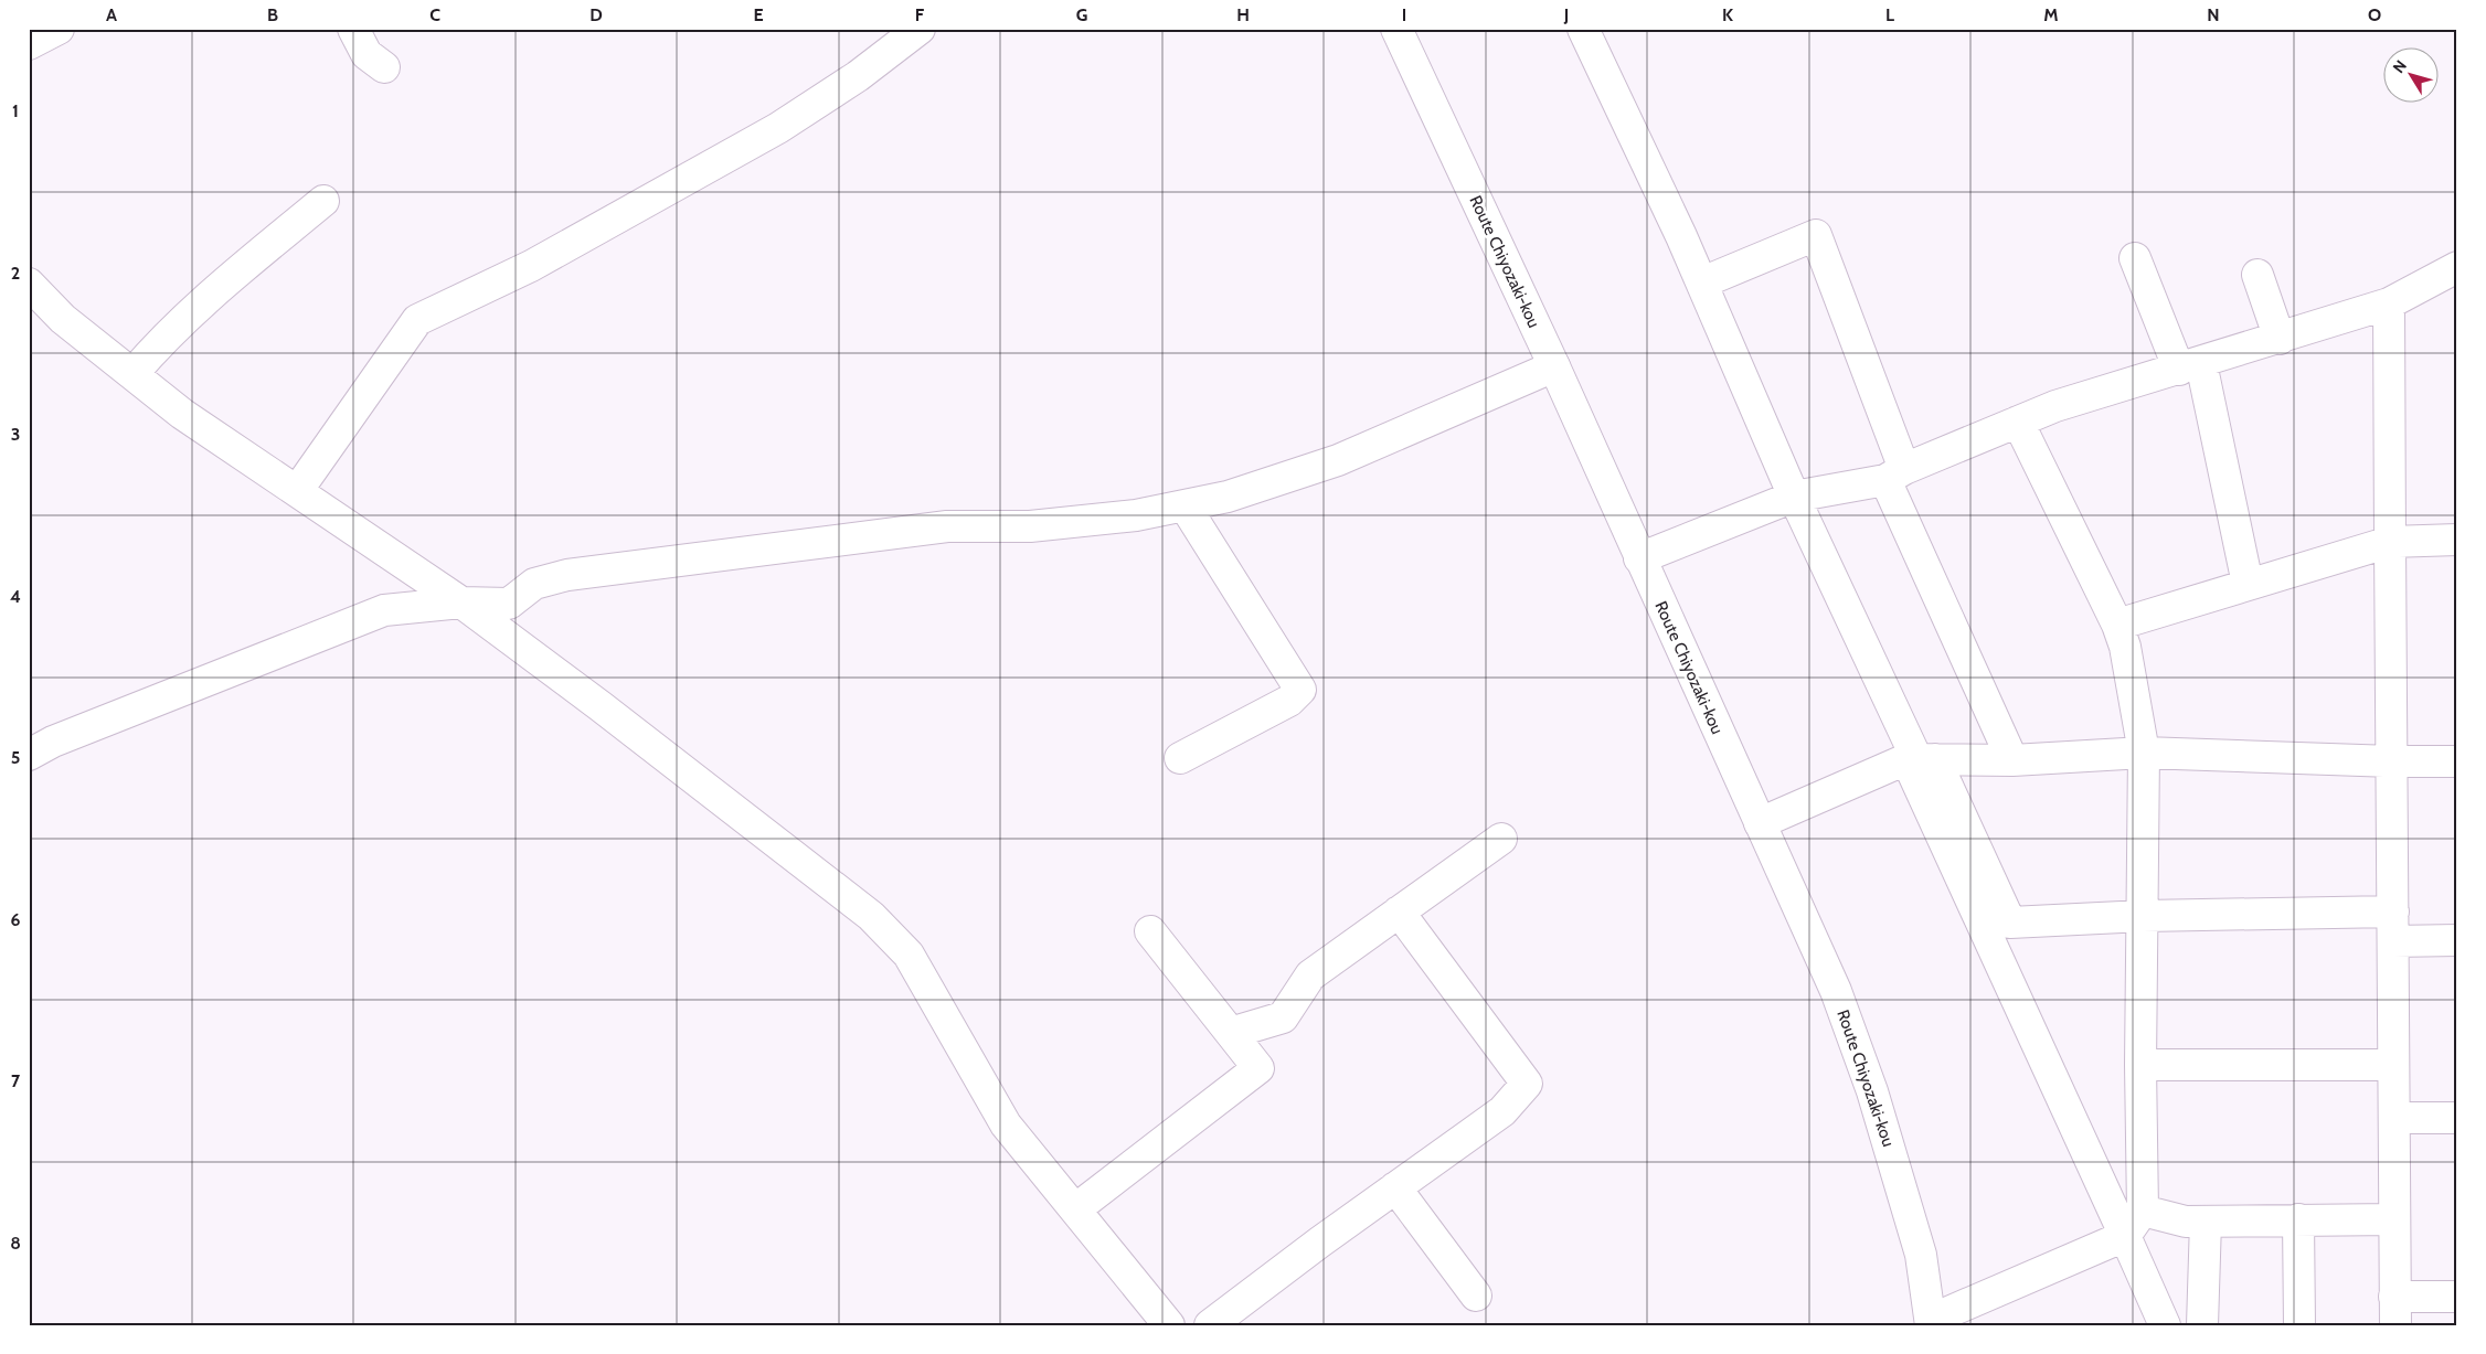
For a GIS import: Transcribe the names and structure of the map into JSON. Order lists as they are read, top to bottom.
{
  "streets": {
    "street": ["Route Chiyozaki-kou"]
  },
  "north": "top left",
  "grid": {
    "columns": [
      "A",
      "B",
      "C",
      "D",
      "E",
      "F",
      "G",
      "H",
      "I",
      "J",
      "K",
      "L",
      "M",
      "N",
      "O"
    ],
    "rows": [
      "1",
      "2",
      "3",
      "4",
      "5",
      "6",
      "7",
      "8"
    ]
  }
}
